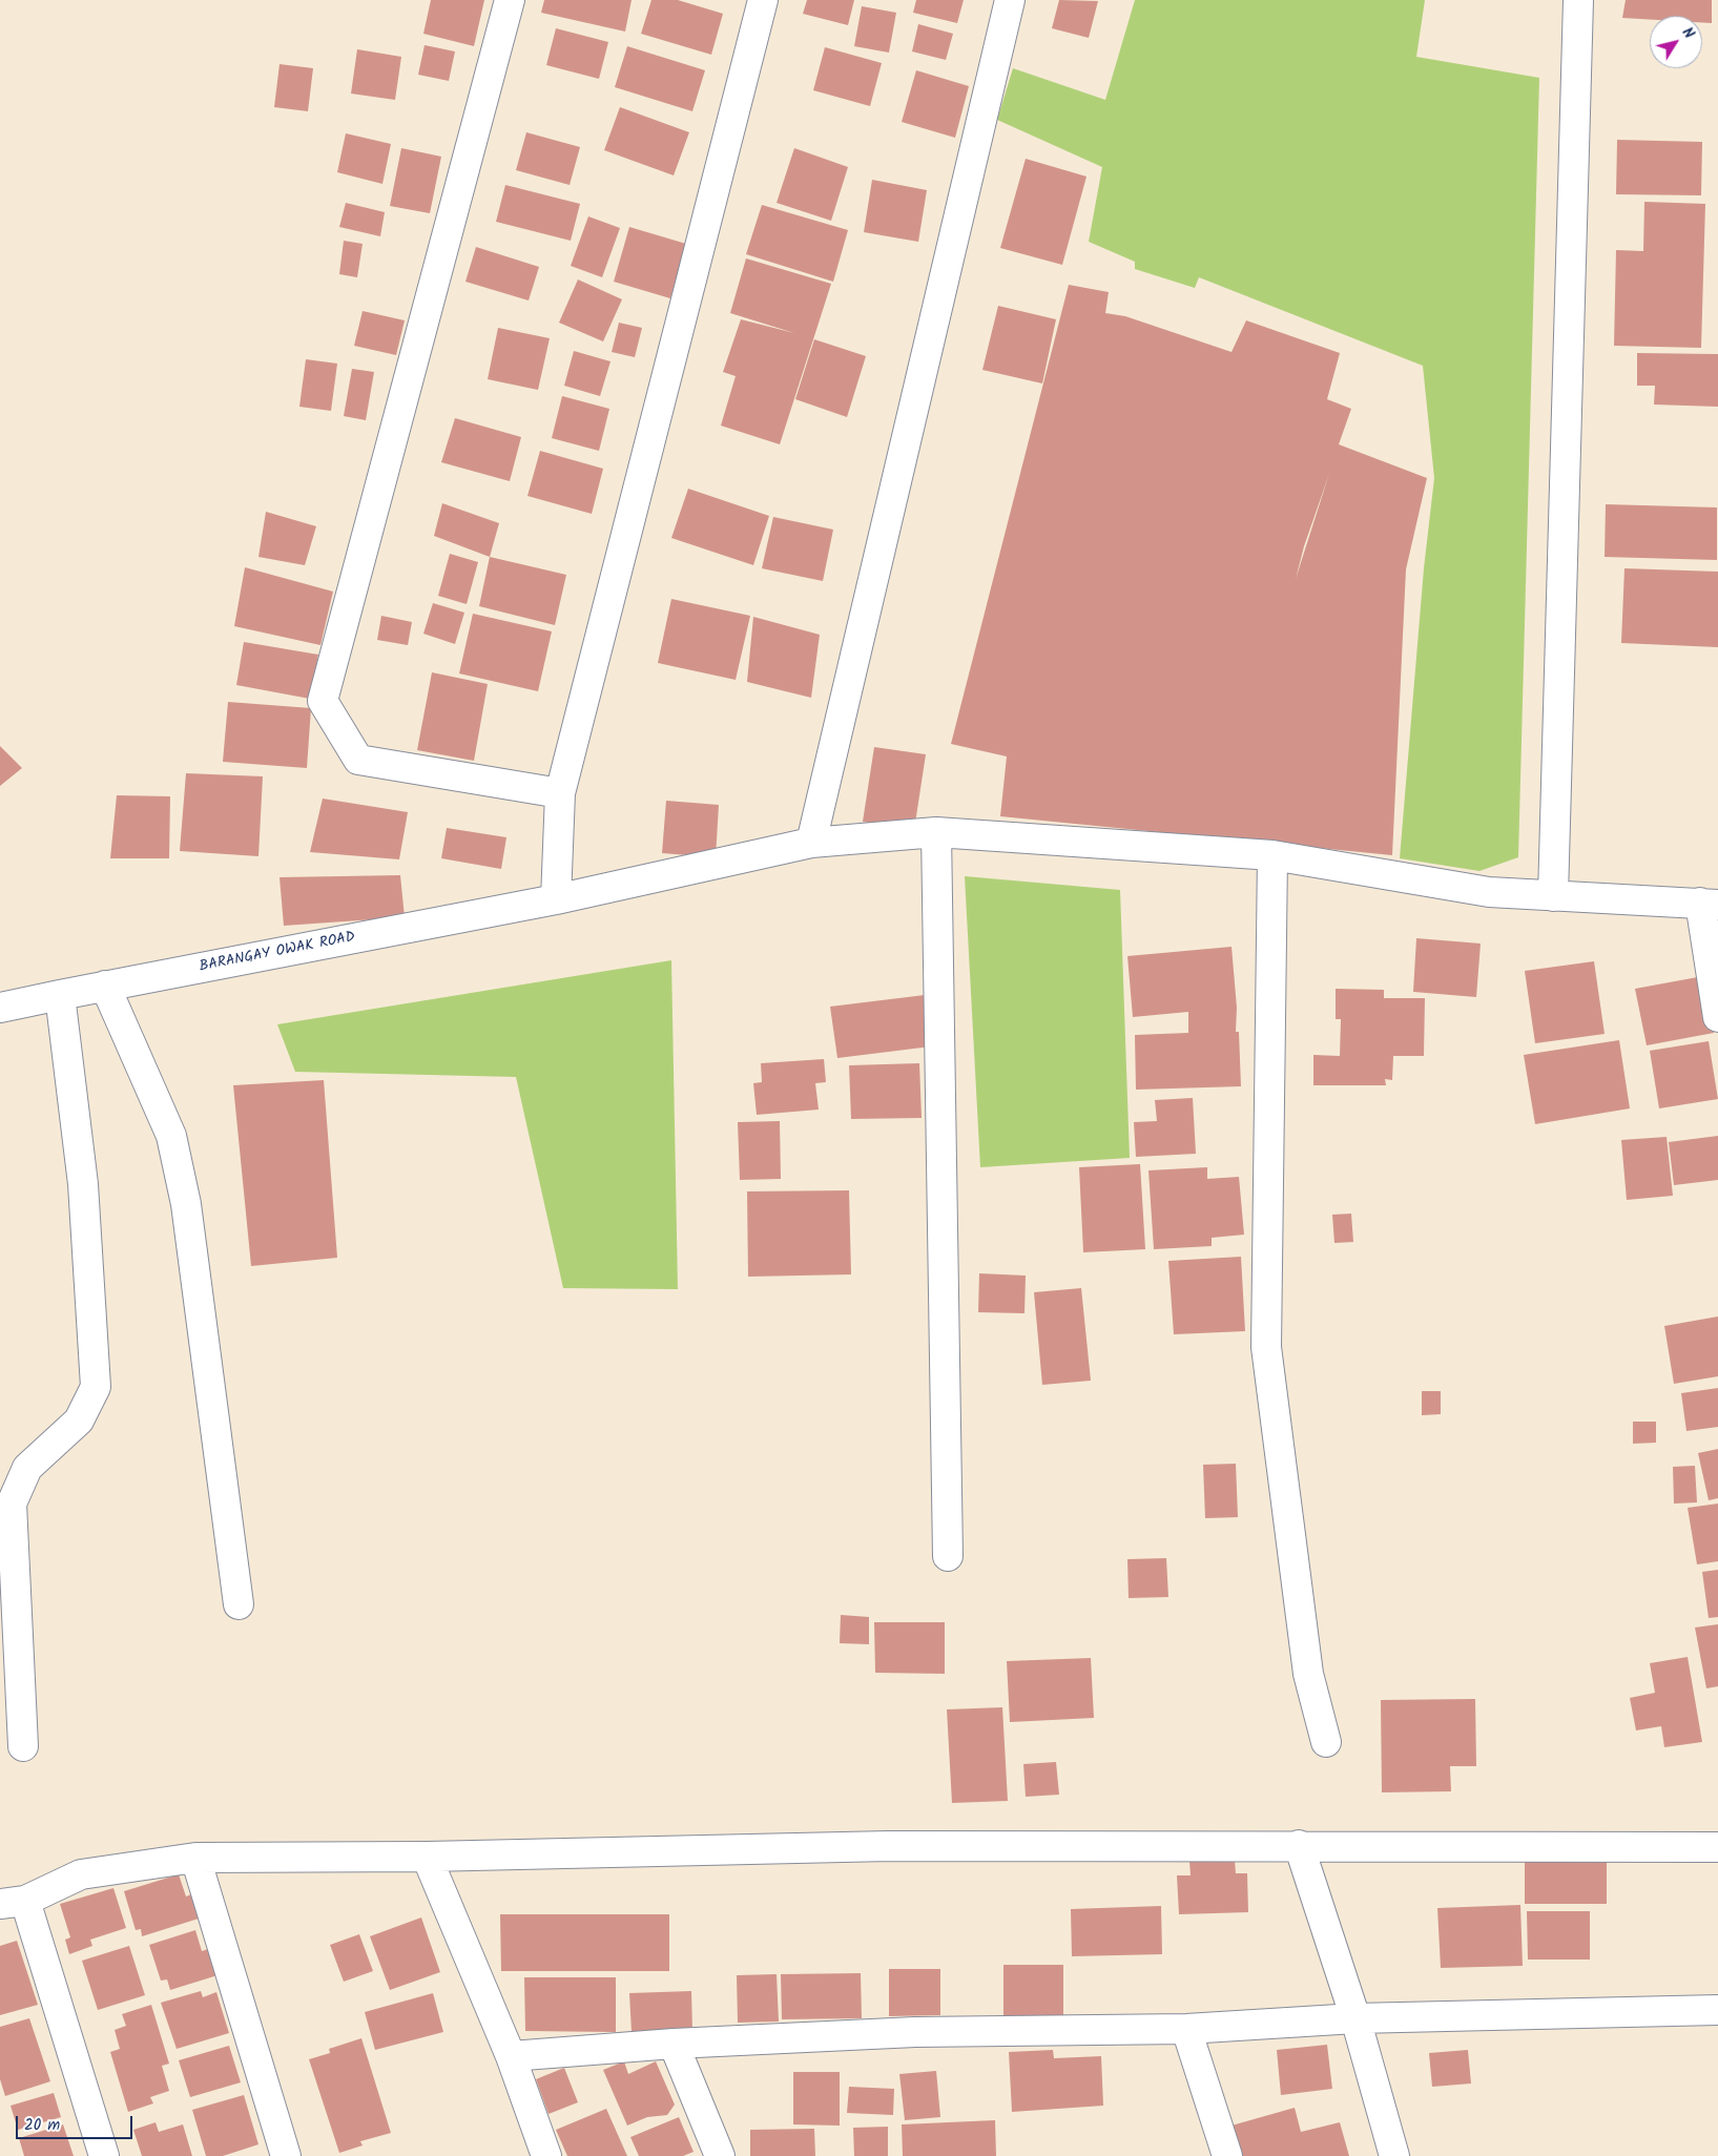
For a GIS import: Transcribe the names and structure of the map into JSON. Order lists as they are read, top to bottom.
{
  "streets": {
    "street": ["BARANGAY OWAK ROAD"]
  },
  "scale_bar": "20 m",
  "north": "top right"
}
